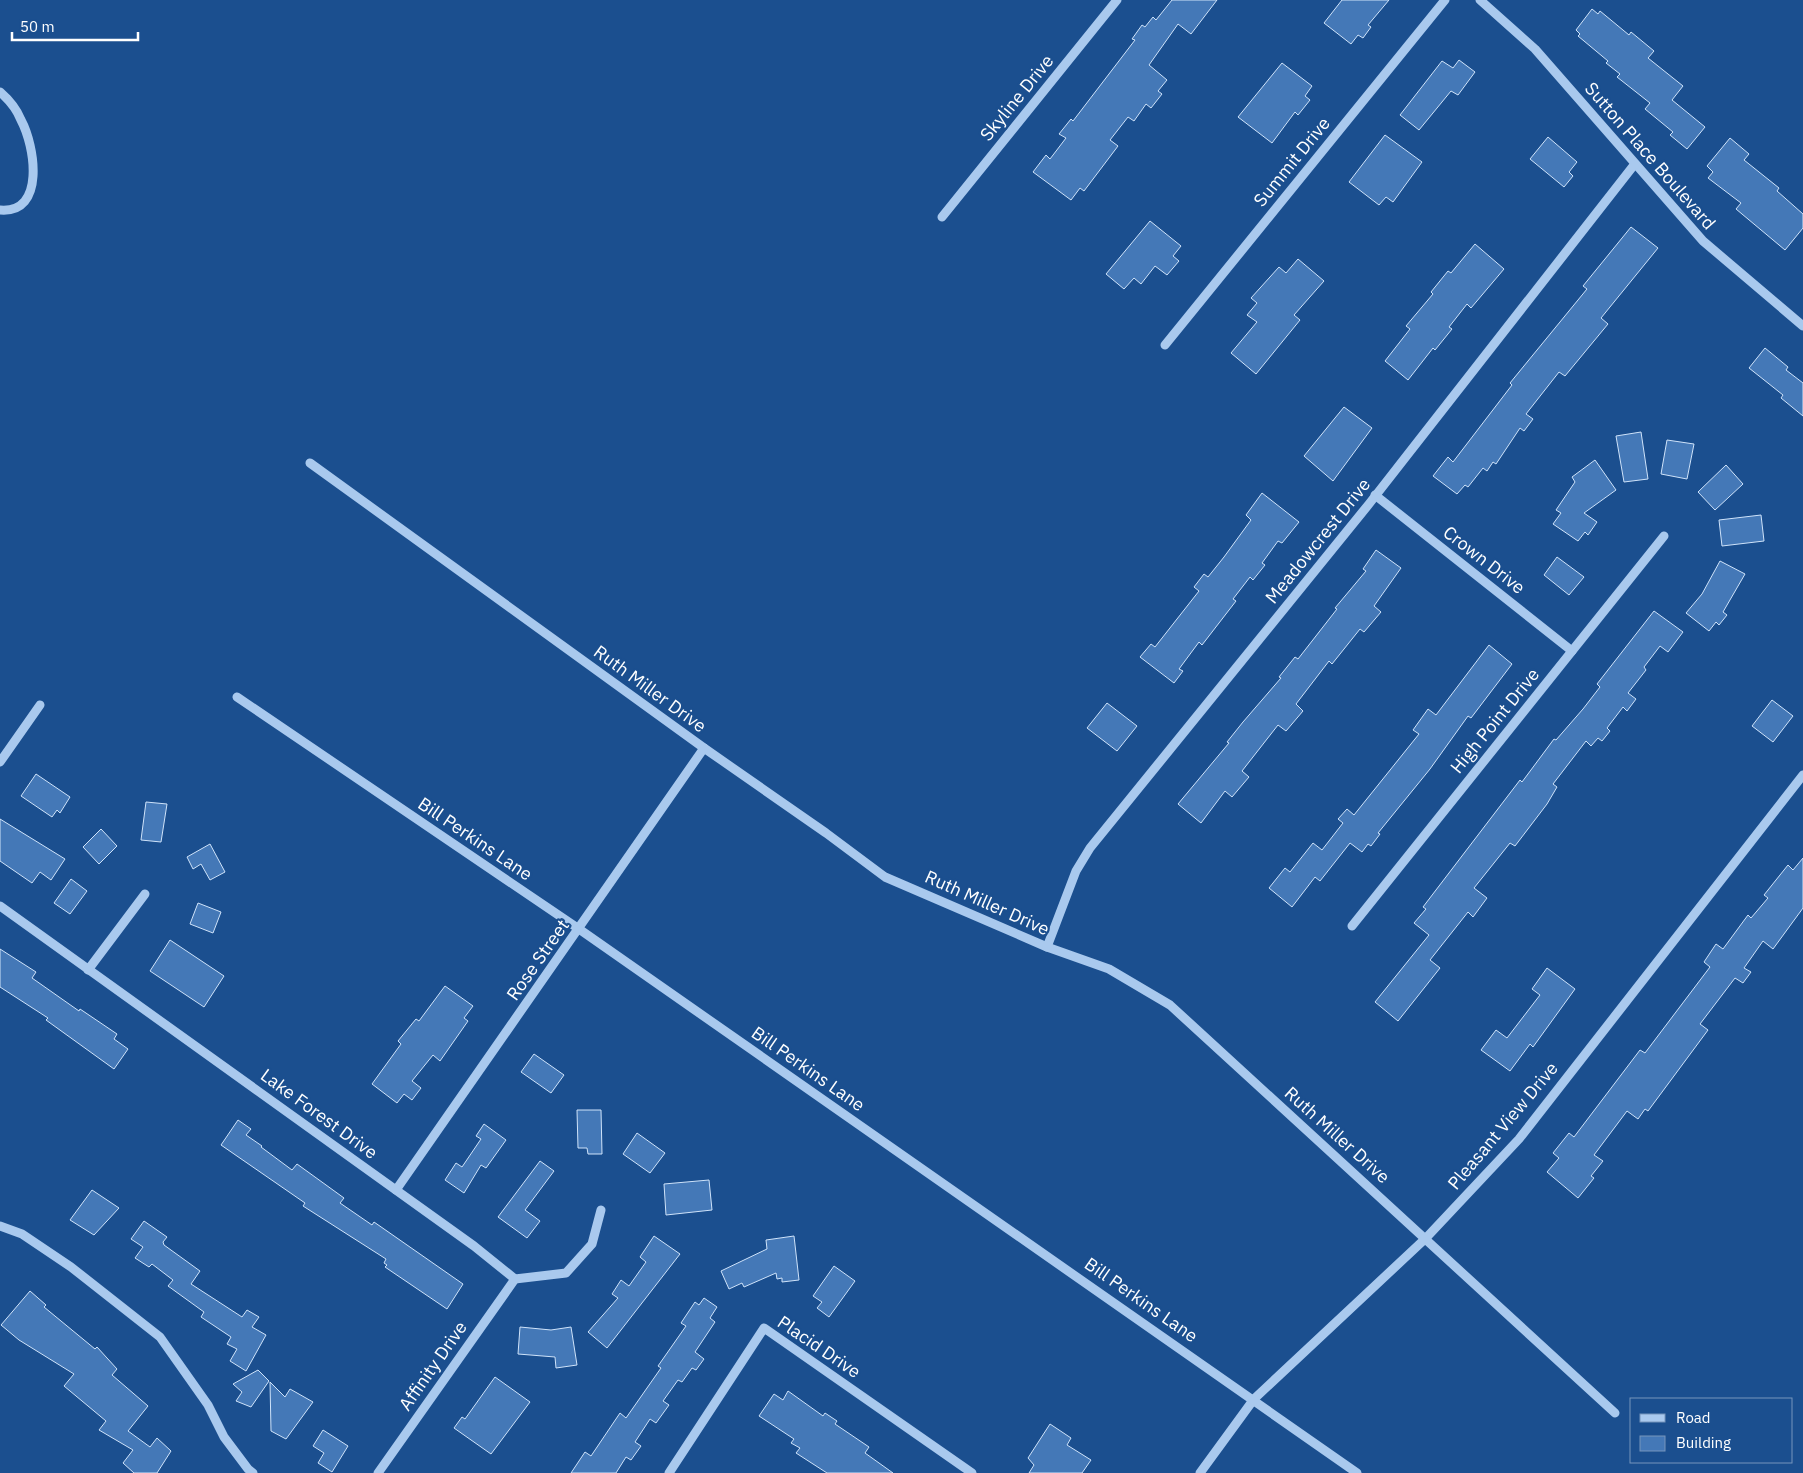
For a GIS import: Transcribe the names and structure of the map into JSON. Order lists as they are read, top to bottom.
{
  "streets": {
    "street": [
      "Skyline Drive",
      "Sutton Place Boulevard",
      "Summit Drive",
      "Meadowcrest Drive",
      "Crown Drive",
      "Ruth Miller Drive",
      "High Point Drive",
      "Bill Perkins Lane",
      "Rose Street",
      "Lake Forest Drive",
      "Pleasant View Drive",
      "Placid Drive",
      "Affinity Drive"
    ]
  },
  "crossings": [
    ["Sutton Place Boulevard", "Meadowcrest Drive"],
    ["Meadowcrest Drive", "Crown Drive"],
    ["Meadowcrest Drive", "Ruth Miller Drive"],
    ["Crown Drive", "High Point Drive"],
    ["Ruth Miller Drive", "Rose Street"],
    ["Ruth Miller Drive", "Pleasant View Drive"],
    ["Bill Perkins Lane", "Rose Street"],
    ["Bill Perkins Lane", "Pleasant View Drive"],
    ["Rose Street", "Lake Forest Drive"],
    ["Lake Forest Drive", "Affinity Drive"]
  ],
  "legend": ["Road", "Building"],
  "scale_bar": "50 m"
}
